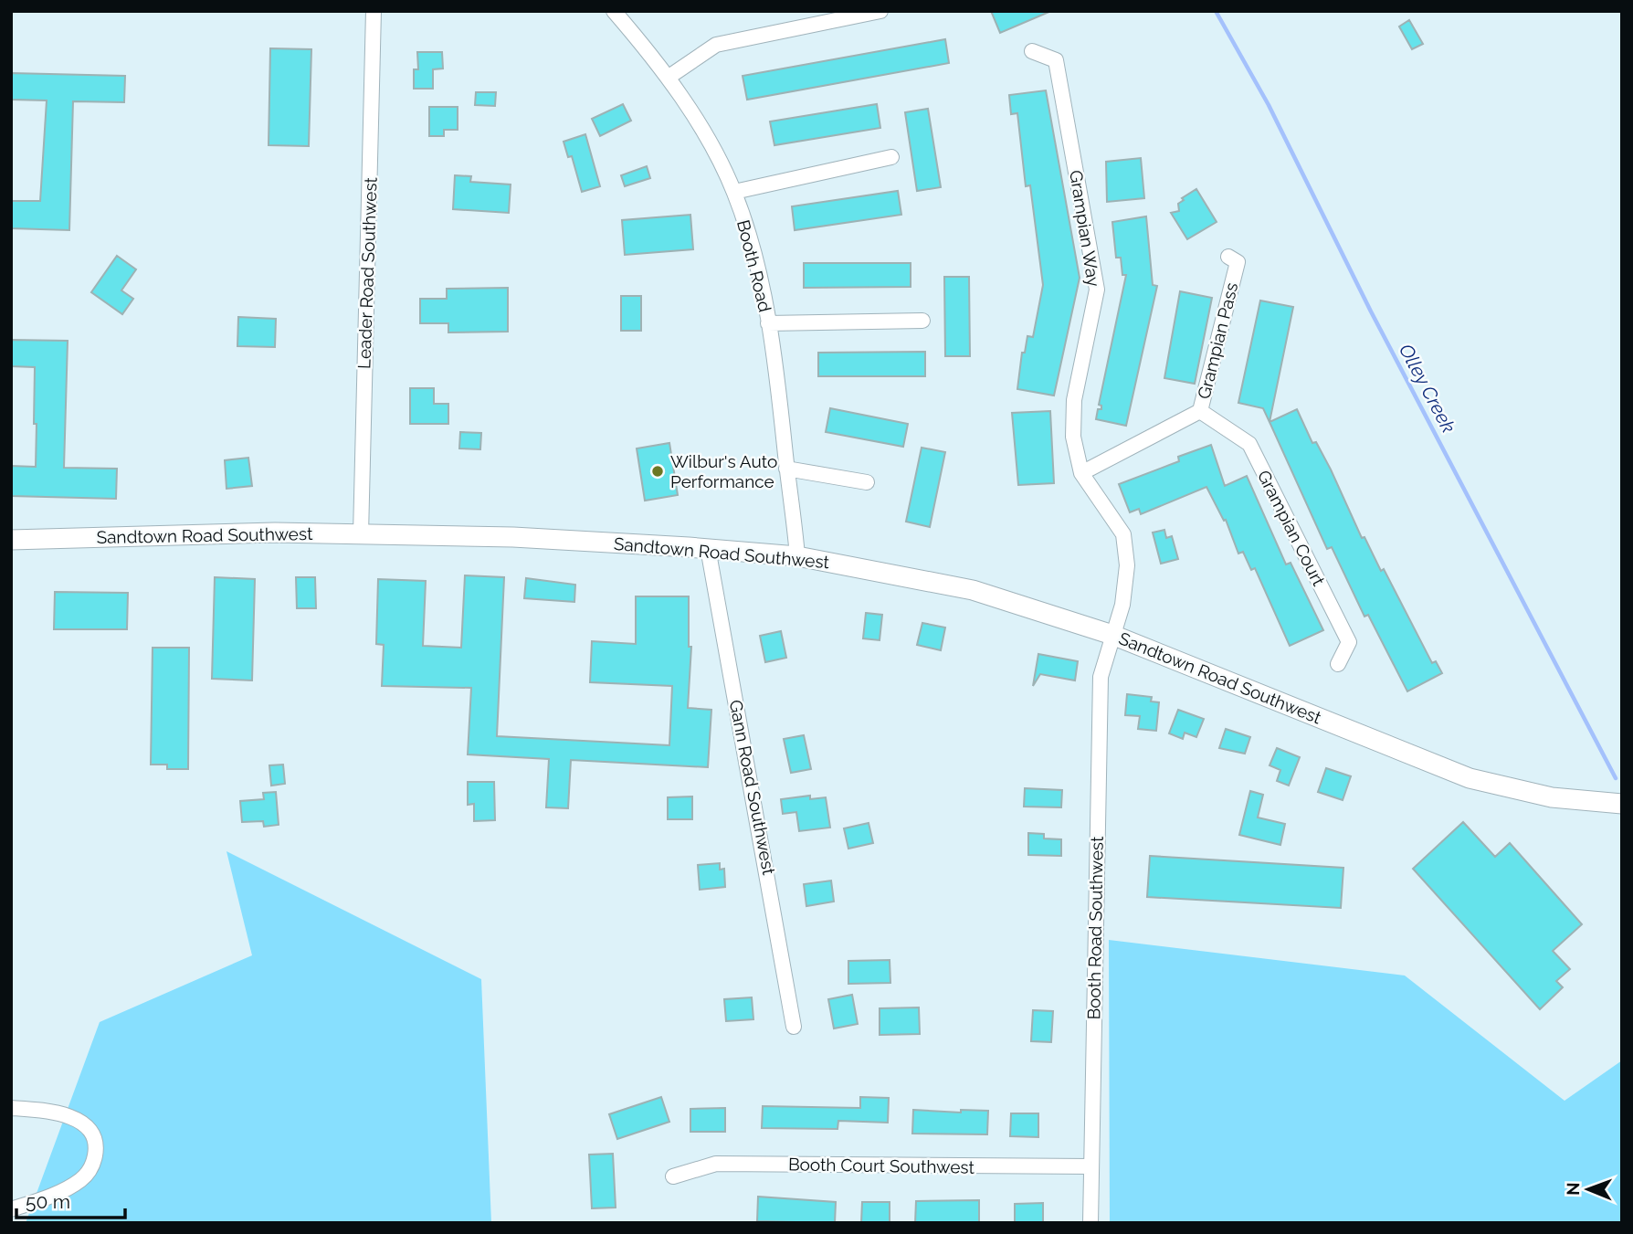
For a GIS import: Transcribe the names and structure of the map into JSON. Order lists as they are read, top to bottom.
{
  "streets": {
    "street": [
      "Grampian Way",
      "Booth Road",
      "Leader Road Southwest",
      "Grampian Pass",
      "Grampian Court",
      "Sandtown Road Southwest",
      "Gann Road Southwest",
      "Booth Road Southwest",
      "Booth Court Southwest"
    ]
  },
  "crossings": [
    ["Grampian Way", "Grampian Pass"],
    ["Grampian Way", "Sandtown Road Southwest"],
    ["Grampian Way", "Booth Road Southwest"],
    ["Booth Road", "Sandtown Road Southwest"],
    ["Leader Road Southwest", "Sandtown Road Southwest"],
    ["Grampian Pass", "Grampian Court"],
    ["Sandtown Road Southwest", "Gann Road Southwest"],
    ["Sandtown Road Southwest", "Booth Road Southwest"],
    ["Booth Road Southwest", "Booth Court Southwest"]
  ],
  "water": ["Olley Creek"],
  "places": ["Wilbur's Auto Performance"],
  "scale_bar": "50 m",
  "north": "left"
}
